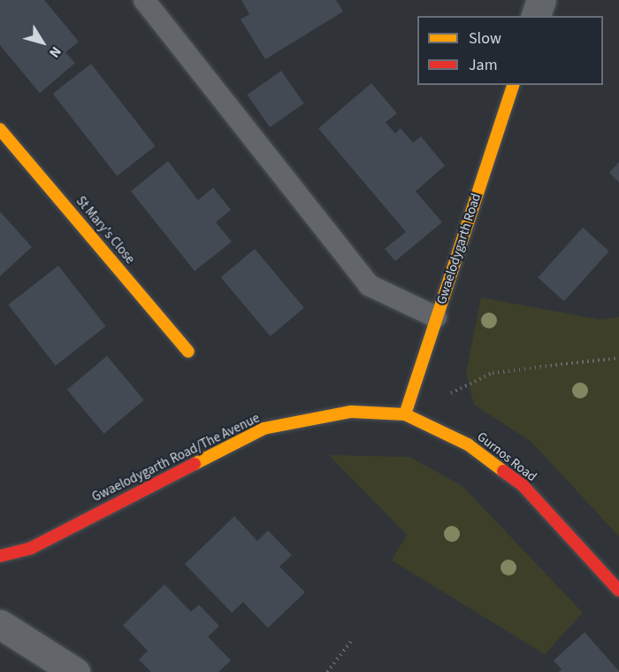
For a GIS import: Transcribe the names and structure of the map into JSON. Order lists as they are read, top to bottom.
{
  "streets": {
    "street": [
      "St Mary's Close",
      "Gwaelodygarth Road",
      "Gurnos Road",
      "Gwaelodygarth Road/The Avenue"
    ]
  },
  "crossings": [
    ["Gwaelodygarth Road", "Gurnos Road"],
    ["Gwaelodygarth Road", "Gwaelodygarth Road/The Avenue"],
    ["Gurnos Road", "Gwaelodygarth Road/The Avenue"]
  ],
  "legend": ["Slow", "Jam"],
  "north": "bottom right"
}
